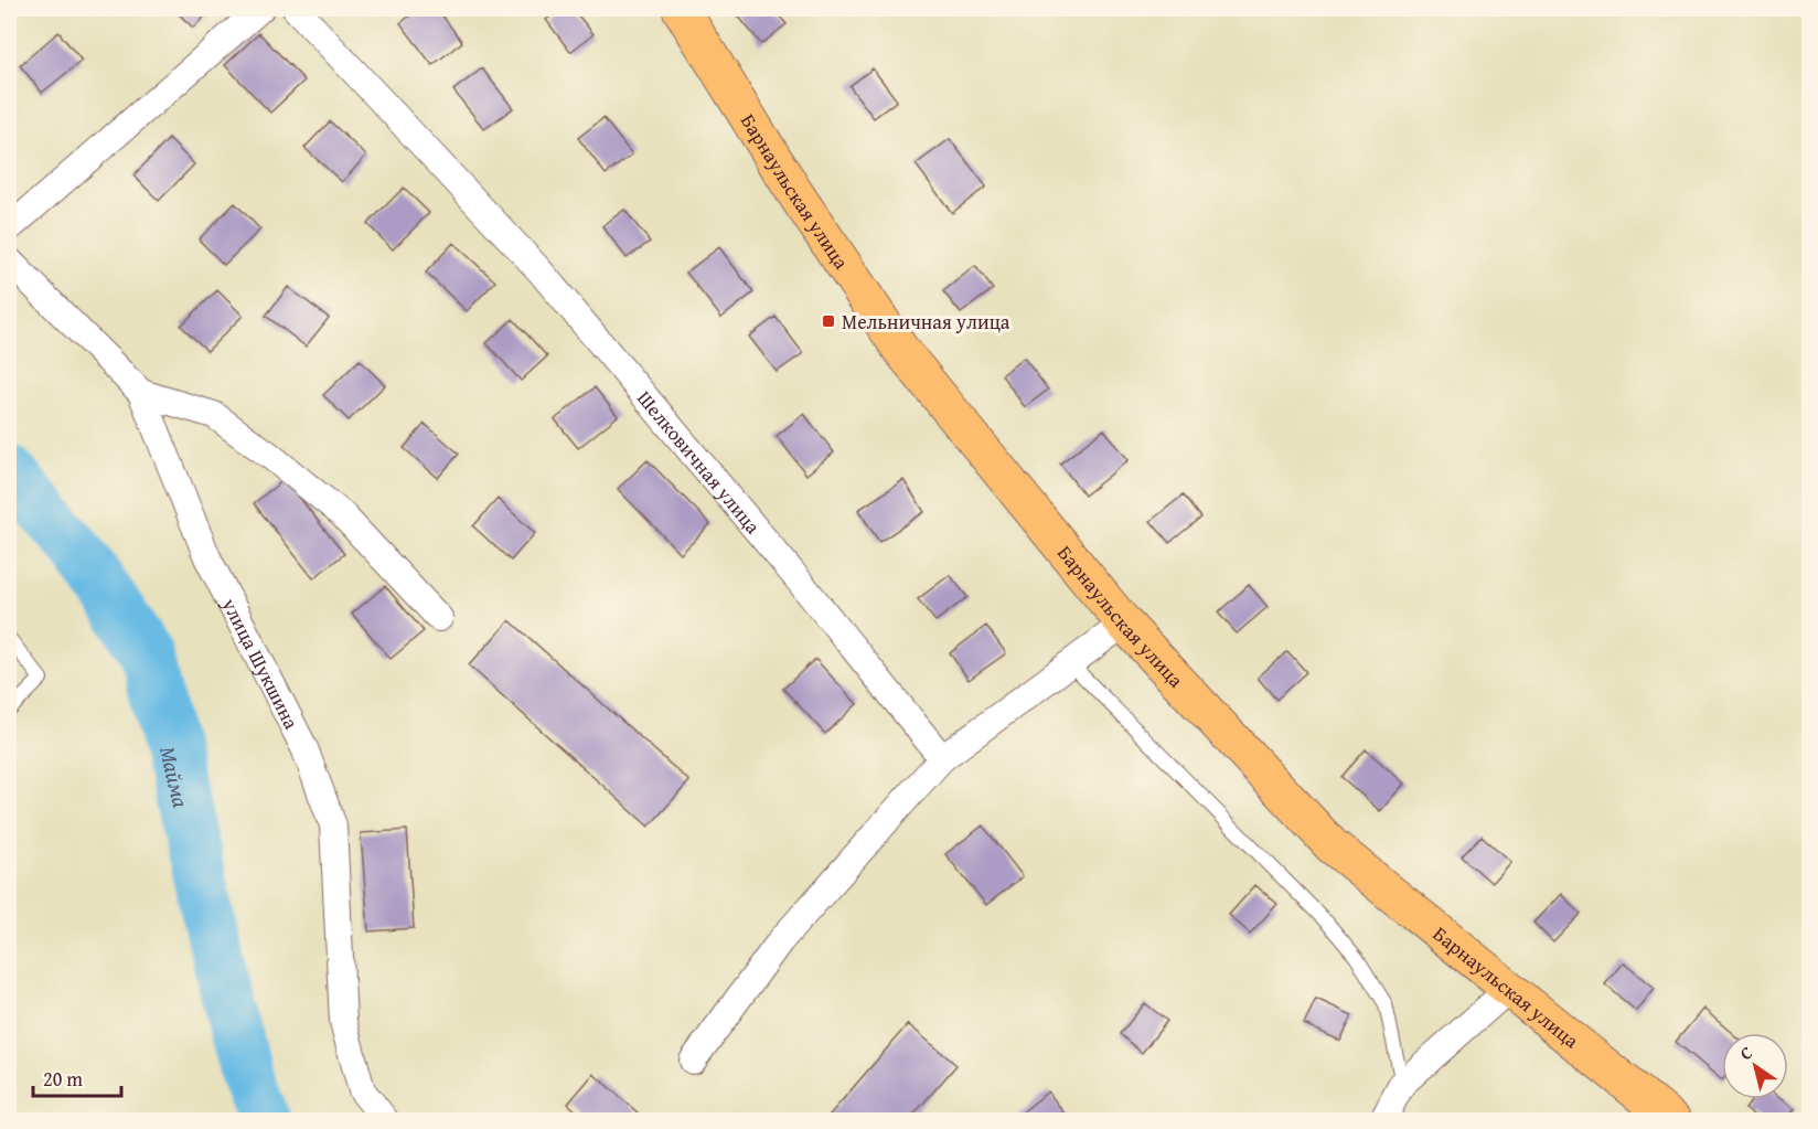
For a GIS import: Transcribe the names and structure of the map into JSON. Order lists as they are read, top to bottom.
{
  "streets": {
    "main road": ["Барнаульская улица"],
    "street": ["Шелковичная улица", "улица Шукшина"]
  },
  "water": ["Майма"],
  "places": {
    "transit": ["Мельничная улица"]
  },
  "scale_bar": "20 m",
  "north": "top left"
}
